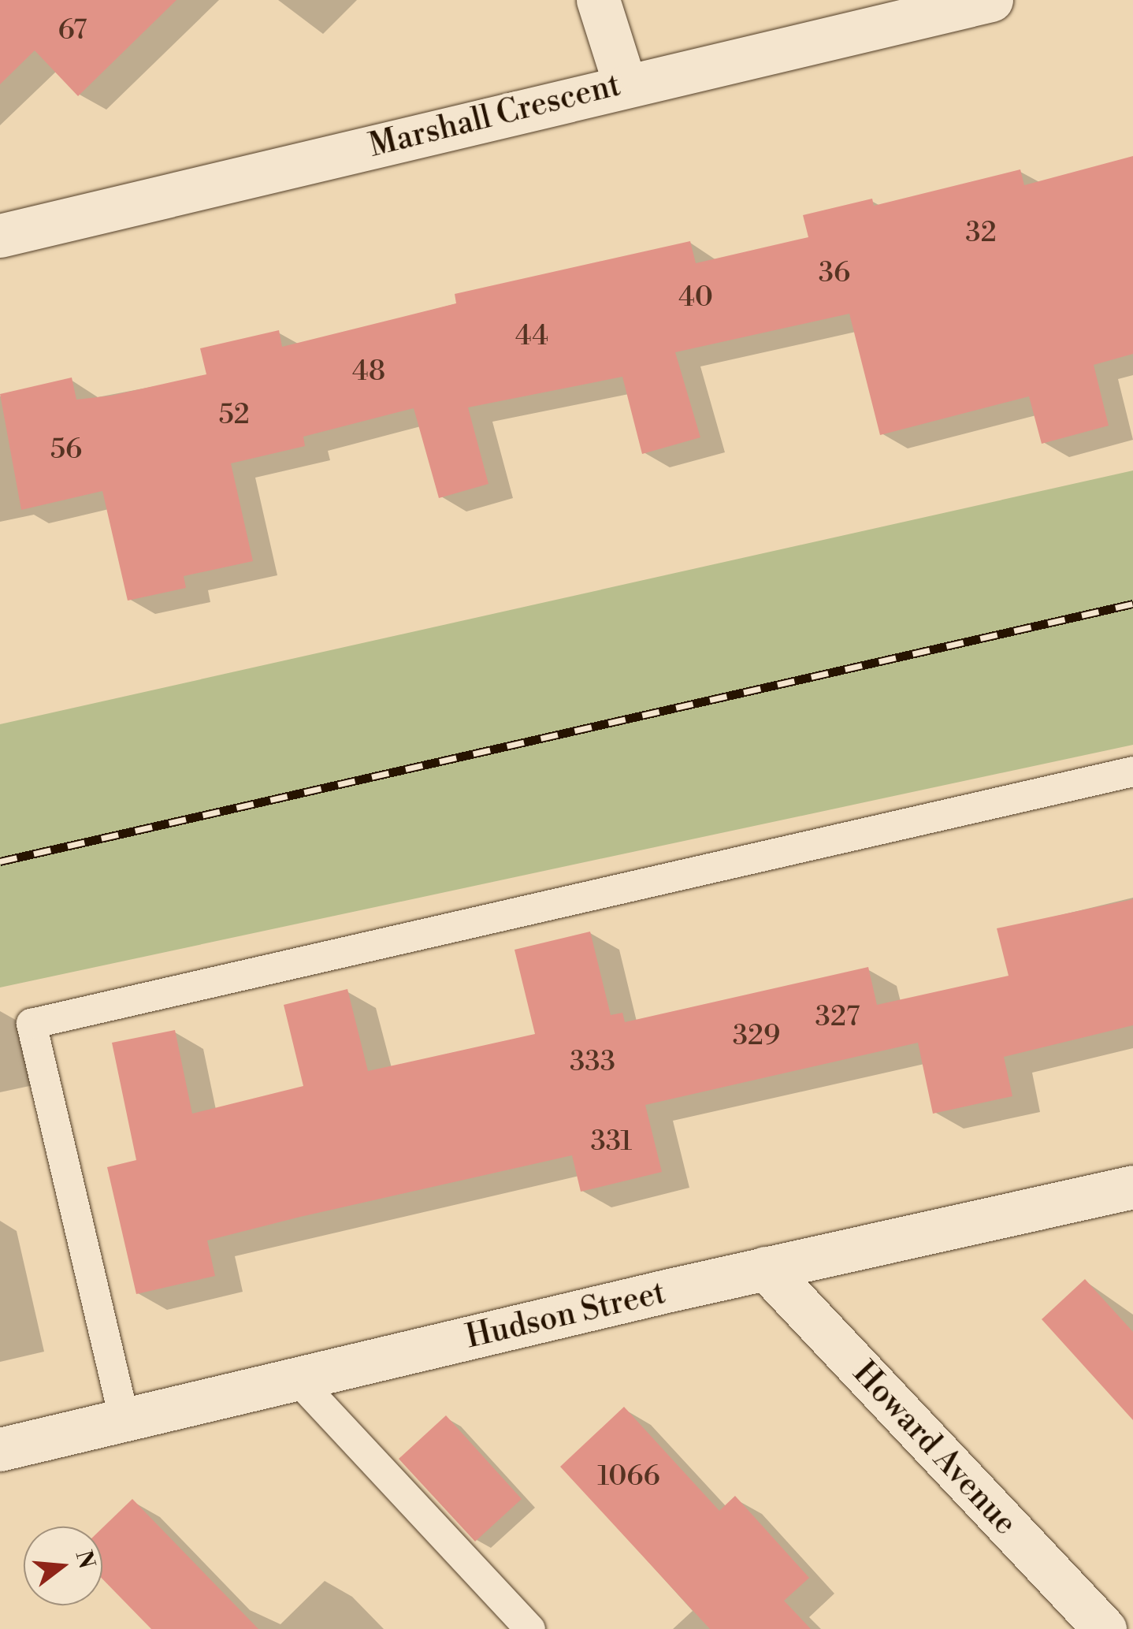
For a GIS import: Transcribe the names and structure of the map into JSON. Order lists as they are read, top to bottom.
{
  "streets": {
    "street": ["Marshall Crescent", "Hudson Street", "Howard Avenue"]
  },
  "crossings": [
    ["Hudson Street", "Howard Avenue"]
  ],
  "house_numbers": [
    "67",
    "32",
    "36",
    "40",
    "44",
    "48",
    "52",
    "56",
    "327",
    "329",
    "333",
    "331",
    "1066"
  ],
  "north": "right"
}
